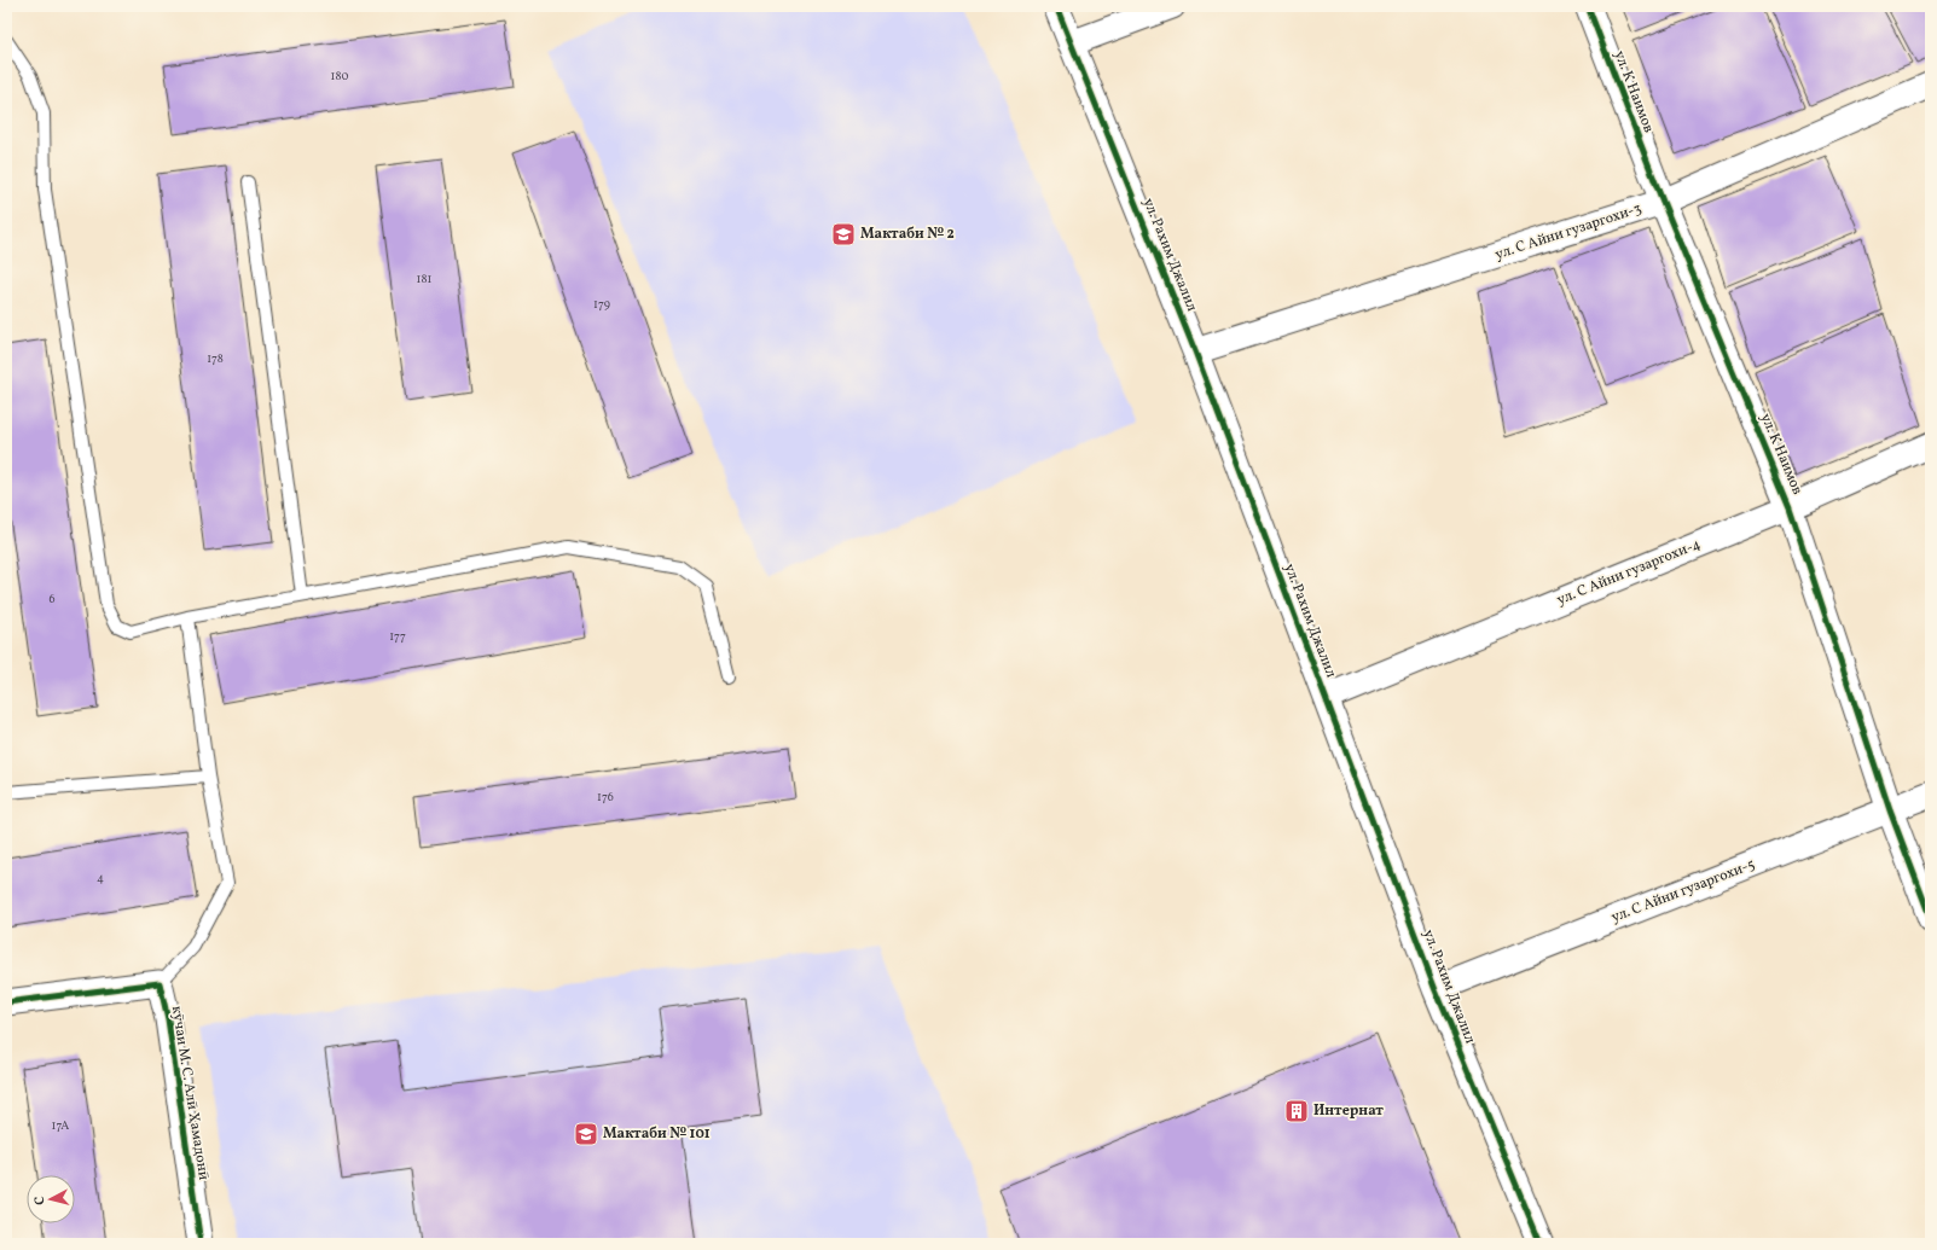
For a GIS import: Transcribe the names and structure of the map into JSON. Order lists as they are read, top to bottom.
{
  "streets": {
    "street": [
      "ул. К Наимов",
      "ул. С Айни гузаргохи-3",
      "ул. Рахим Джалил",
      "ул. С Айни гузаргохи-4",
      "ул. С Айни гузаргохи-5",
      "кӯчаи М. С. Алӣ Ҳамадонӣ"
    ]
  },
  "crossings": [
    ["ул. К Наимов", "ул. С Айни гузаргохи-3"],
    ["ул. К Наимов", "ул. С Айни гузаргохи-4"],
    ["ул. К Наимов", "ул. С Айни гузаргохи-5"],
    ["ул. С Айни гузаргохи-3", "ул. Рахим Джалил"],
    ["ул. Рахим Джалил", "ул. С Айни гузаргохи-4"],
    ["ул. Рахим Джалил", "ул. С Айни гузаргохи-5"]
  ],
  "places": {
    "school or university": ["Мактаби № 2", "Мактаби № 101"],
    "building": ["Интернат"]
  },
  "house_numbers": [
    "180",
    "181",
    "179",
    "178",
    "6",
    "177",
    "176",
    "4",
    "17А"
  ],
  "north": "left"
}
